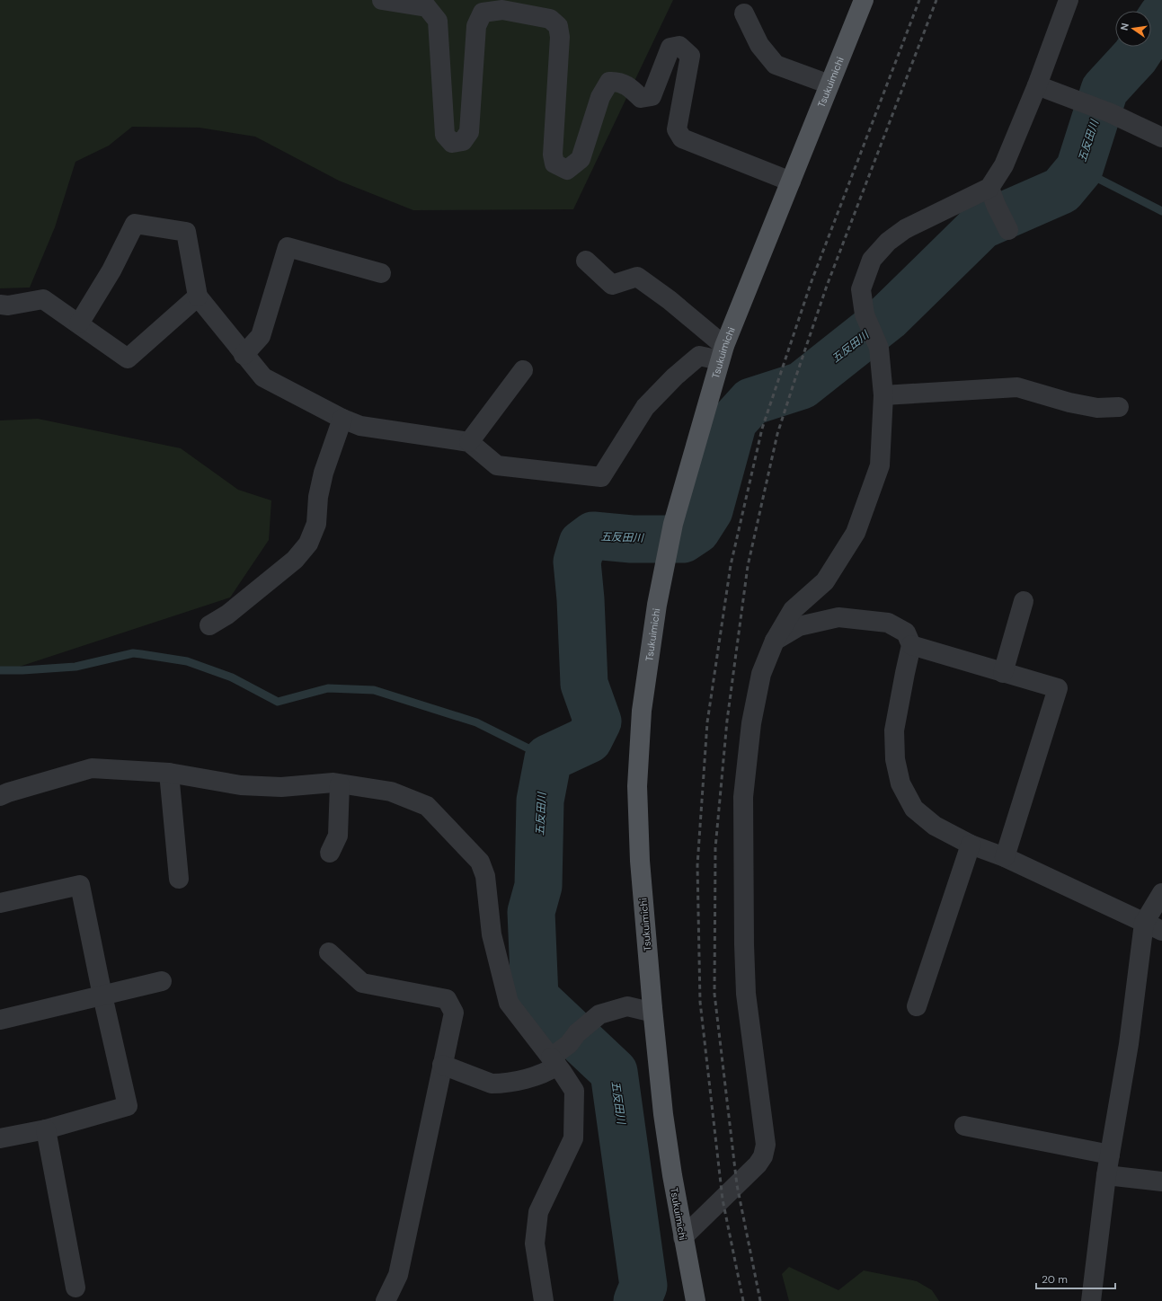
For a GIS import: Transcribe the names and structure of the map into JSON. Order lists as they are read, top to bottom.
{
  "streets": {
    "main road": ["Tsukuimichi"]
  },
  "water": ["五反田川"],
  "scale_bar": "20 m",
  "north": "left"
}
